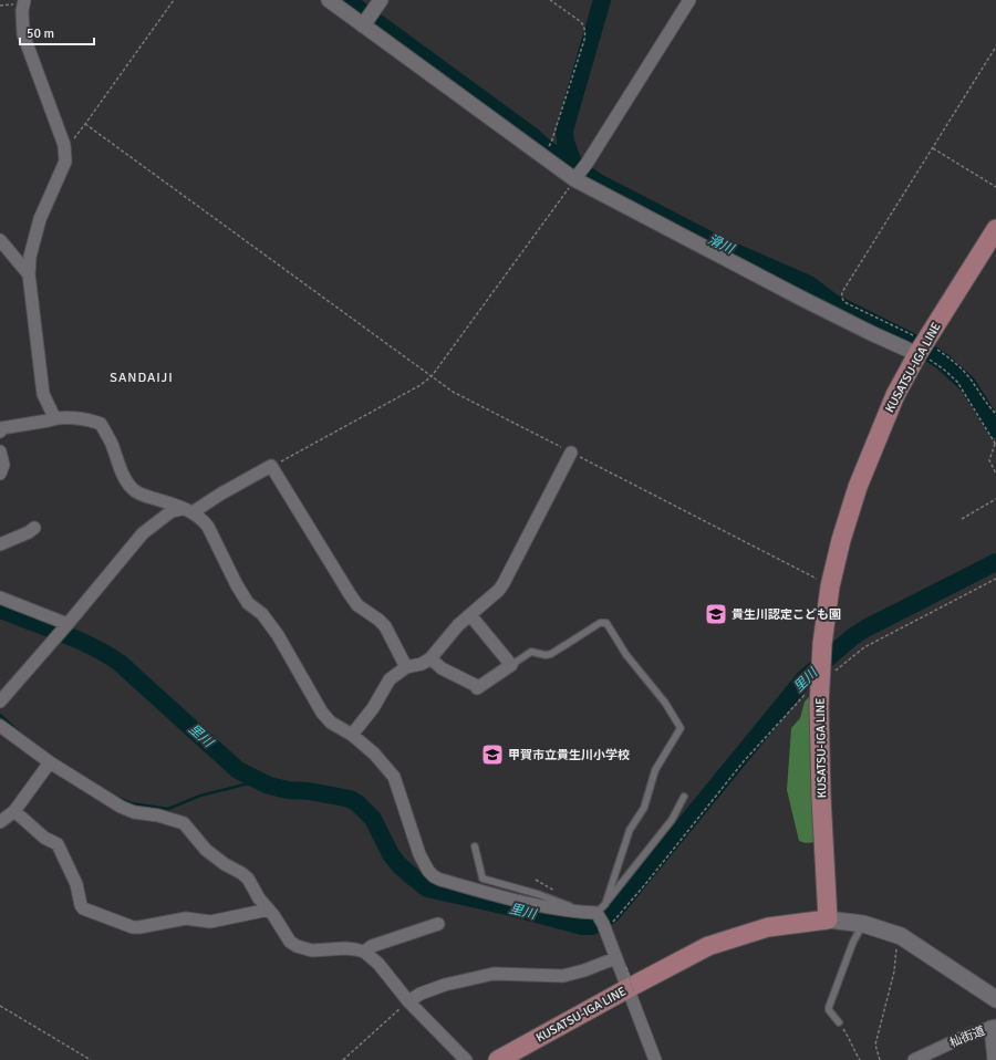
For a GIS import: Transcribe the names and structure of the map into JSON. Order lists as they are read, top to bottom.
{
  "streets": {
    "main road": ["KUSATSU-IGA LINE"],
    "street": ["杣街道"]
  },
  "districts": ["SANDAIJI"],
  "water": ["滑川", "里川"],
  "places": {
    "school or university": ["貴生川認定こども園", "甲賀市立貴生川小学校"]
  },
  "scale_bar": "50 m"
}
